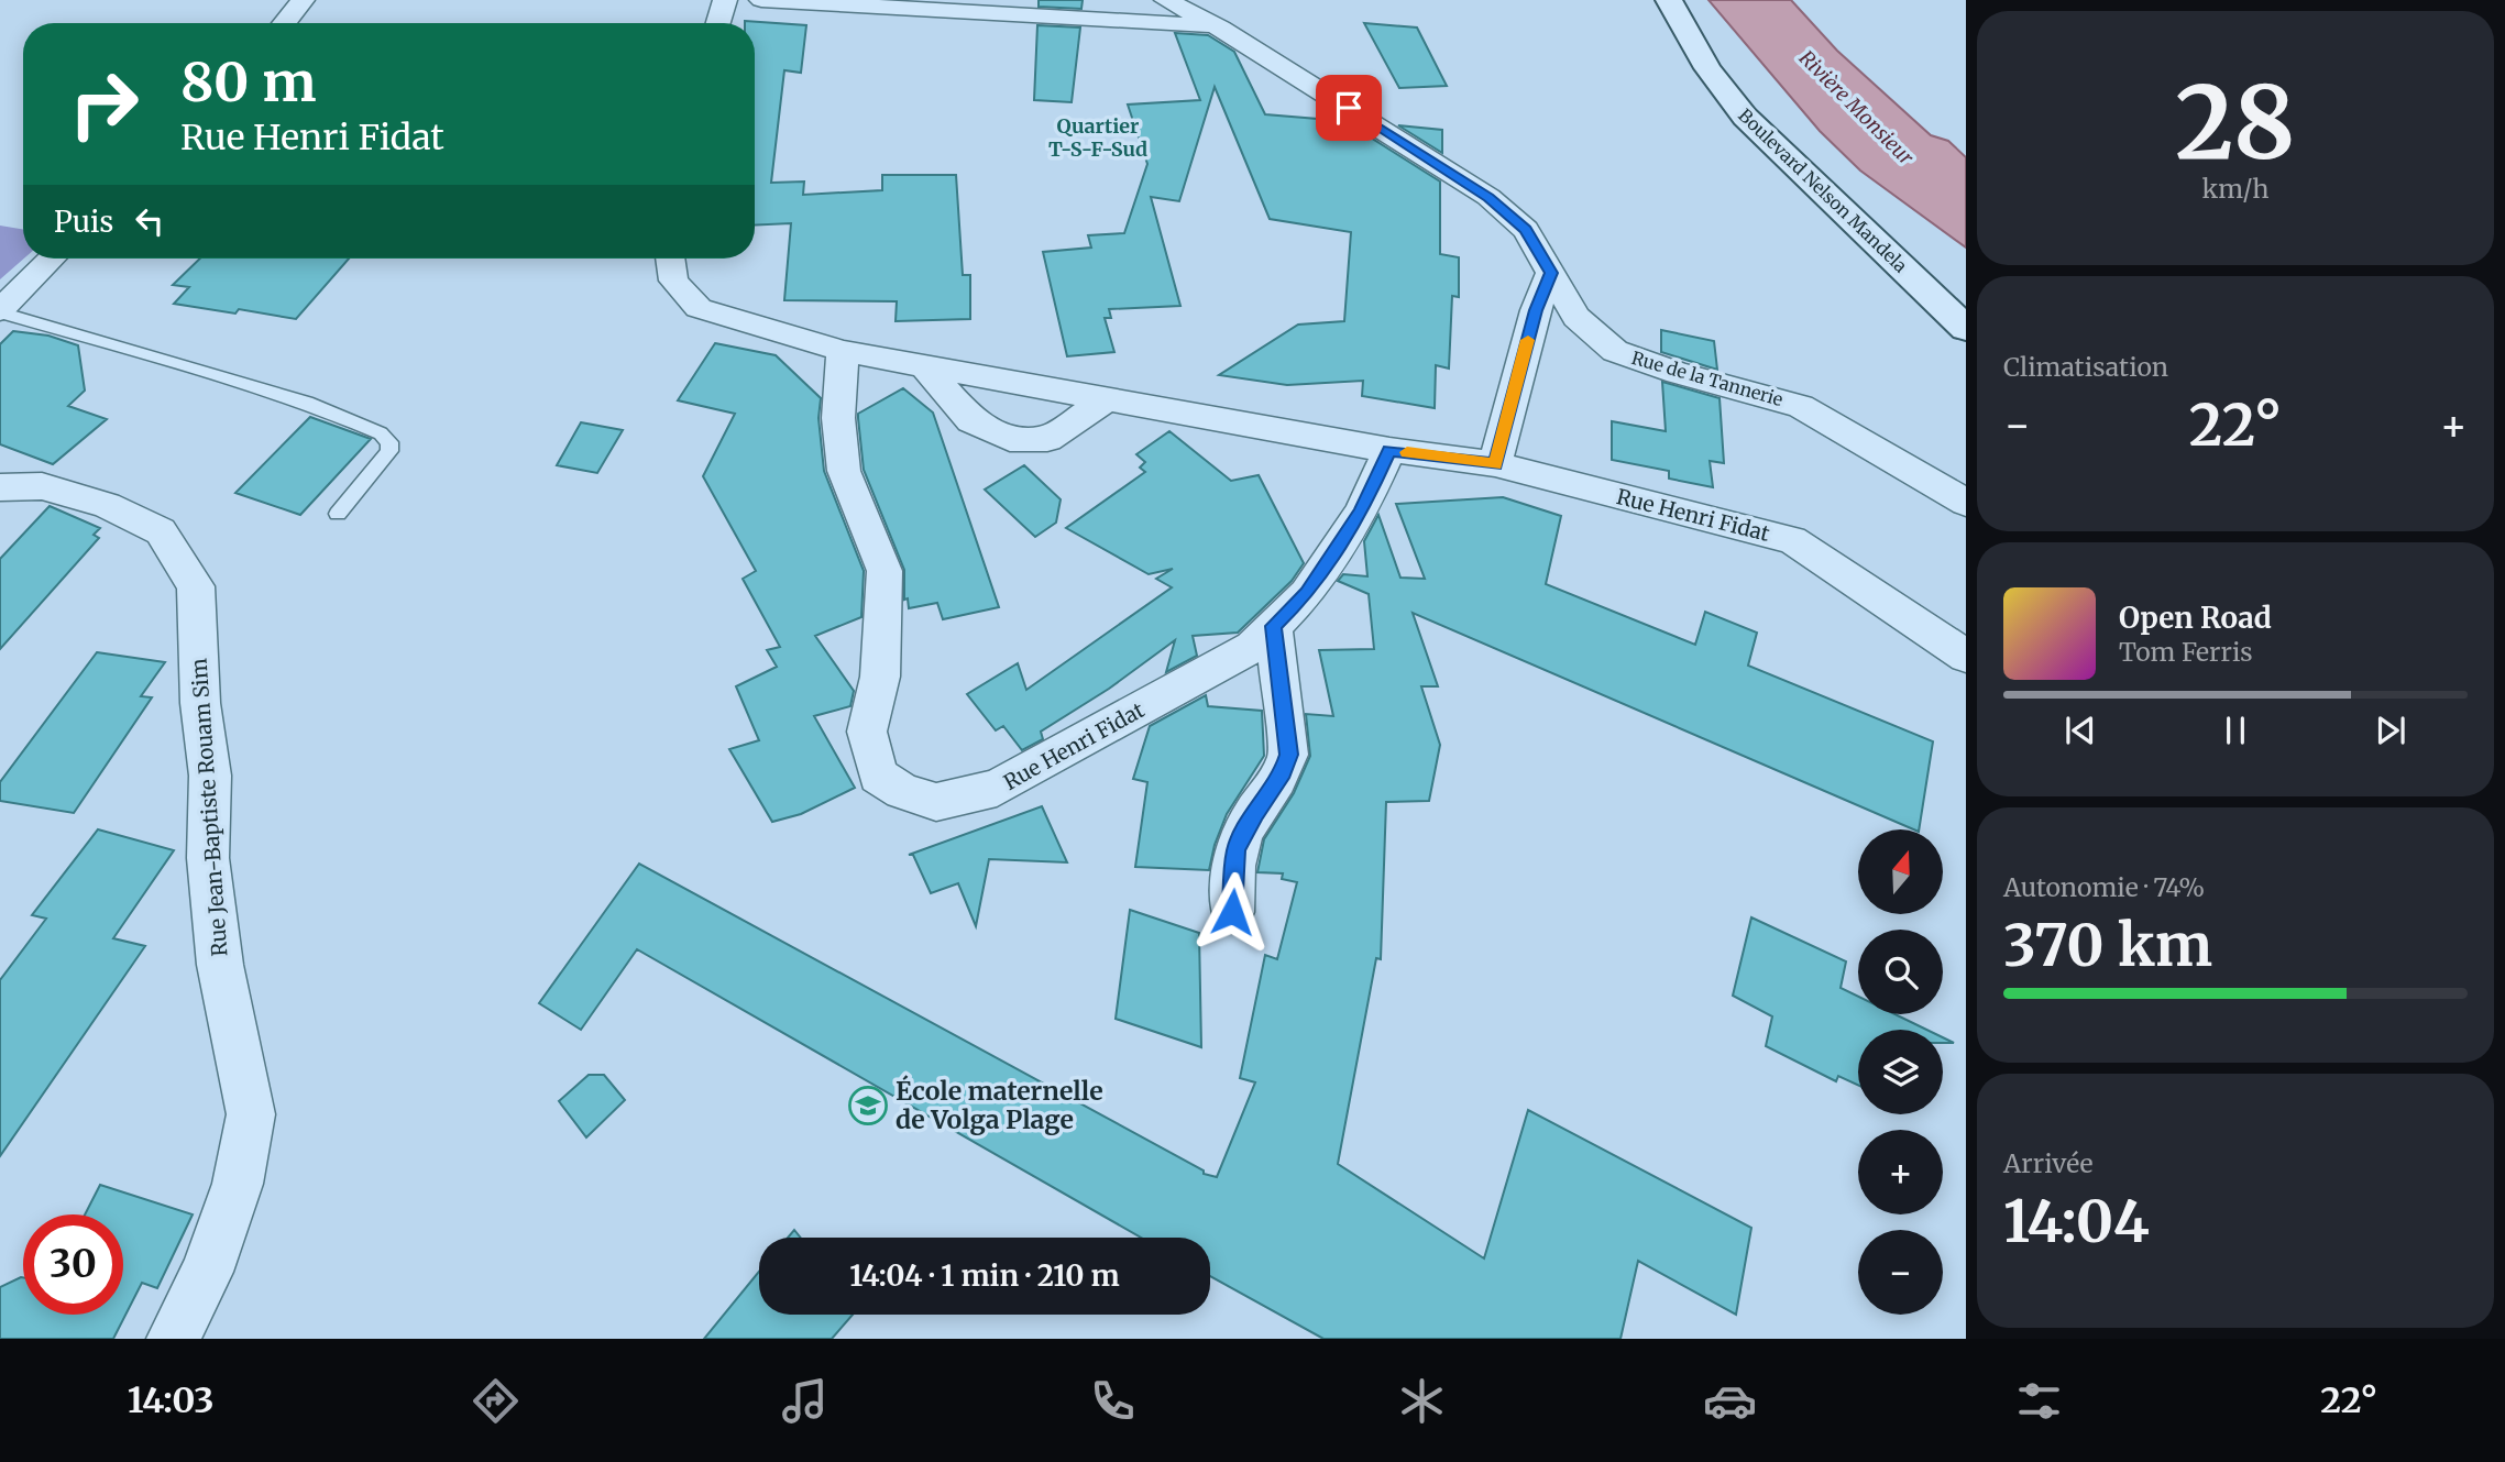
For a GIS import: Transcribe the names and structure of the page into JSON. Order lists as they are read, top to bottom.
{
  "streets": {
    "street": [
      "Boulevard Nelson Mandela",
      "Rue de la Tannerie",
      "Rue Henri Fidat",
      "Rue Jean-Baptiste Rouam Sim"
    ]
  },
  "districts": ["Quartier T-S-F-Sud"],
  "water": ["Rivière Monsieur"],
  "places": {
    "school or university": ["École maternelle de Volga Plage"]
  },
  "north": "top",
  "page": {
    "tile": [
      ["28", "km/h"],
      "Climatisation",
      ["Autonomie · 74%", "370 km"],
      ["Arrivée", "14:04"]
    ],
    "turn": ["80 m", "Rue Henri Fidat"],
    "then": "Puis",
    "heat": ["−", "22°", "+"],
    "song": ["Open Road", "Tom Ferris"],
    "map_buttons": ["+", "−"],
    "limit": "30",
    "trip": "14:04 · 1 min · 210 m",
    "tabs": ["14:03", "22°"]
  }
}
